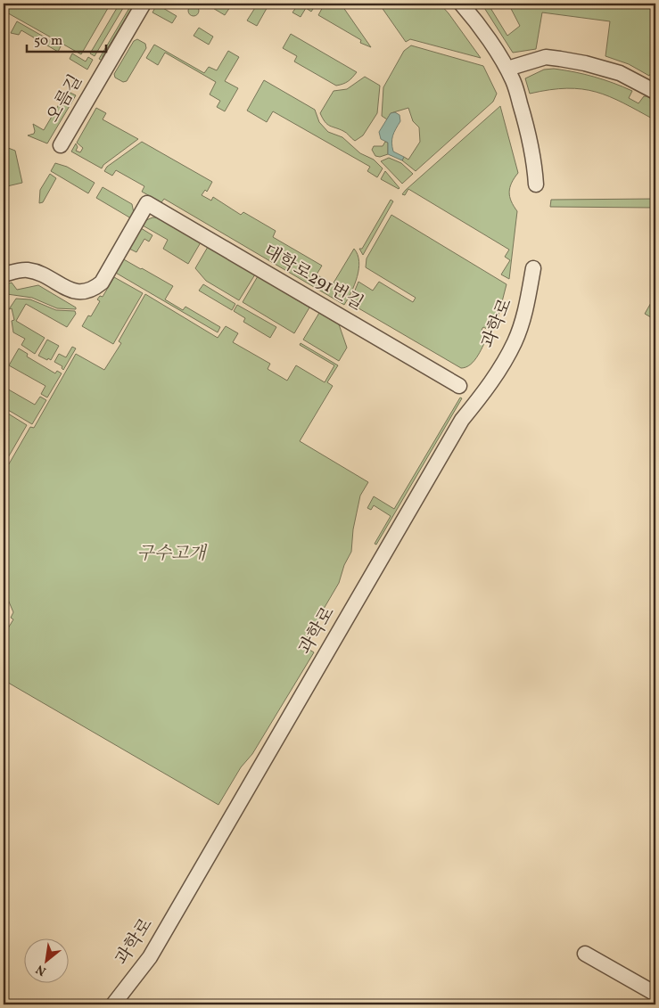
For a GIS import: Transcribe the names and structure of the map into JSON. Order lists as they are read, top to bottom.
{
  "streets": {
    "street": ["오름길", "대학로291번길", "과학로"]
  },
  "parks": ["구수고개"],
  "scale_bar": "50 m",
  "north": "bottom left"
}
